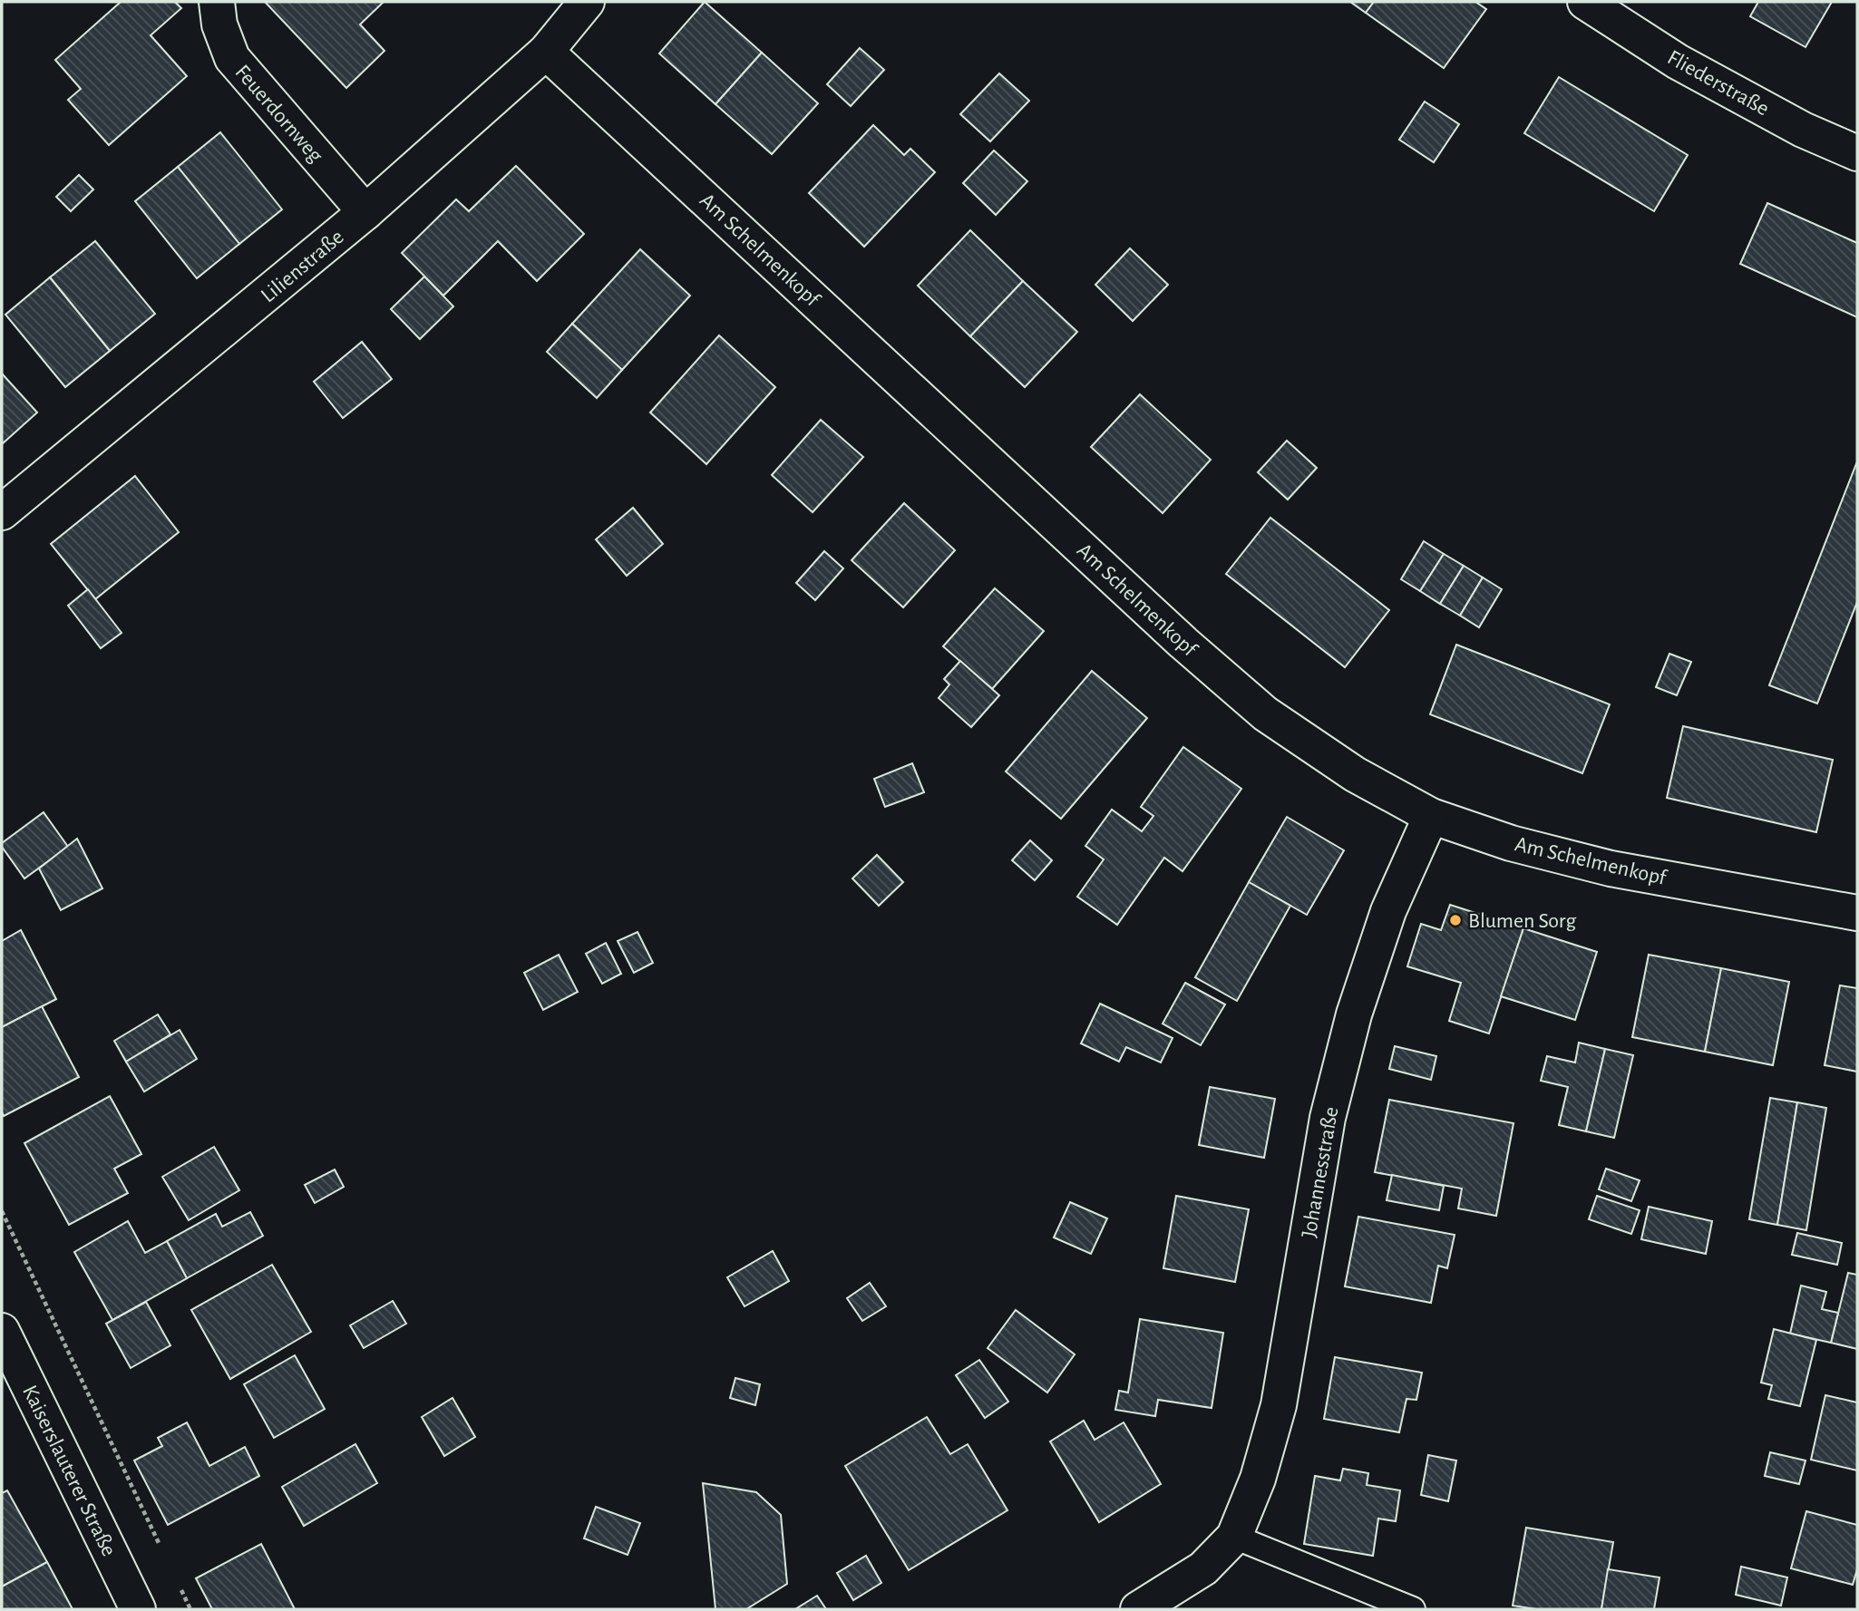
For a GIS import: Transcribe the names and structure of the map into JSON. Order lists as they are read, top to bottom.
{
  "streets": {
    "street": [
      "Fliederstraße",
      "Feuerdornweg",
      "Am Schelmenkopf",
      "Lilienstraße",
      "Johannesstraße",
      "Kaiserslauterer Straße"
    ]
  },
  "crossings": [
    ["Feuerdornweg", "Lilienstraße"],
    ["Am Schelmenkopf", "Lilienstraße"],
    ["Am Schelmenkopf", "Johannesstraße"]
  ],
  "places": ["Blumen Sorg"]
}
